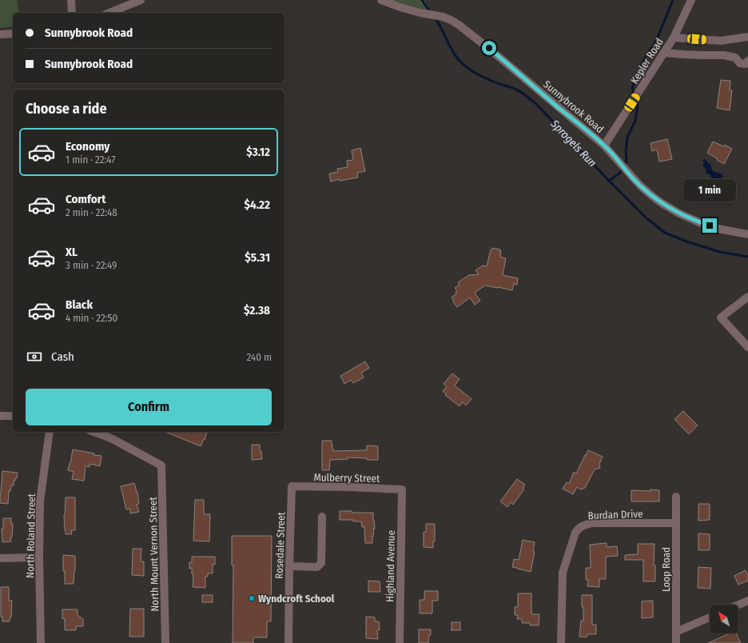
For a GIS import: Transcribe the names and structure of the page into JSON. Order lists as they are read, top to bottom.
{
  "streets": {
    "street": [
      "Kepler Road",
      "Sunnybrook Road",
      "Mulberry Street",
      "Burdan Drive",
      "North Roland Street",
      "Rosedale Street",
      "North Mount Vernon Street",
      "Highland Avenue",
      "Loop Road"
    ]
  },
  "crossings": [
    ["Kepler Road", "Sunnybrook Road"],
    ["Mulberry Street", "Rosedale Street"],
    ["Mulberry Street", "Highland Avenue"],
    ["Burdan Drive", "Loop Road"]
  ],
  "water": ["Sprogels Run"],
  "places": ["Wyndcroft School"],
  "north": "top left",
  "page": {
    "banner": ["Sunnybrook Road", "Sunnybrook Road"],
    "heading": "Choose a ride",
    "list": [
      {
        "name": "Economy",
        "note": "1 min · 22:47",
        "value": "$3.12"
      },
      {
        "name": "Comfort",
        "note": "2 min · 22:48",
        "value": "$4.22"
      },
      {
        "name": "XL",
        "note": "3 min · 22:49",
        "value": "$5.31"
      },
      {
        "name": "Black",
        "note": "4 min · 22:50",
        "value": "$2.38"
      }
    ],
    "bubble": "1 min",
    "pay": ["Cash", "240 m"],
    "buttons": "Confirm"
  }
}
